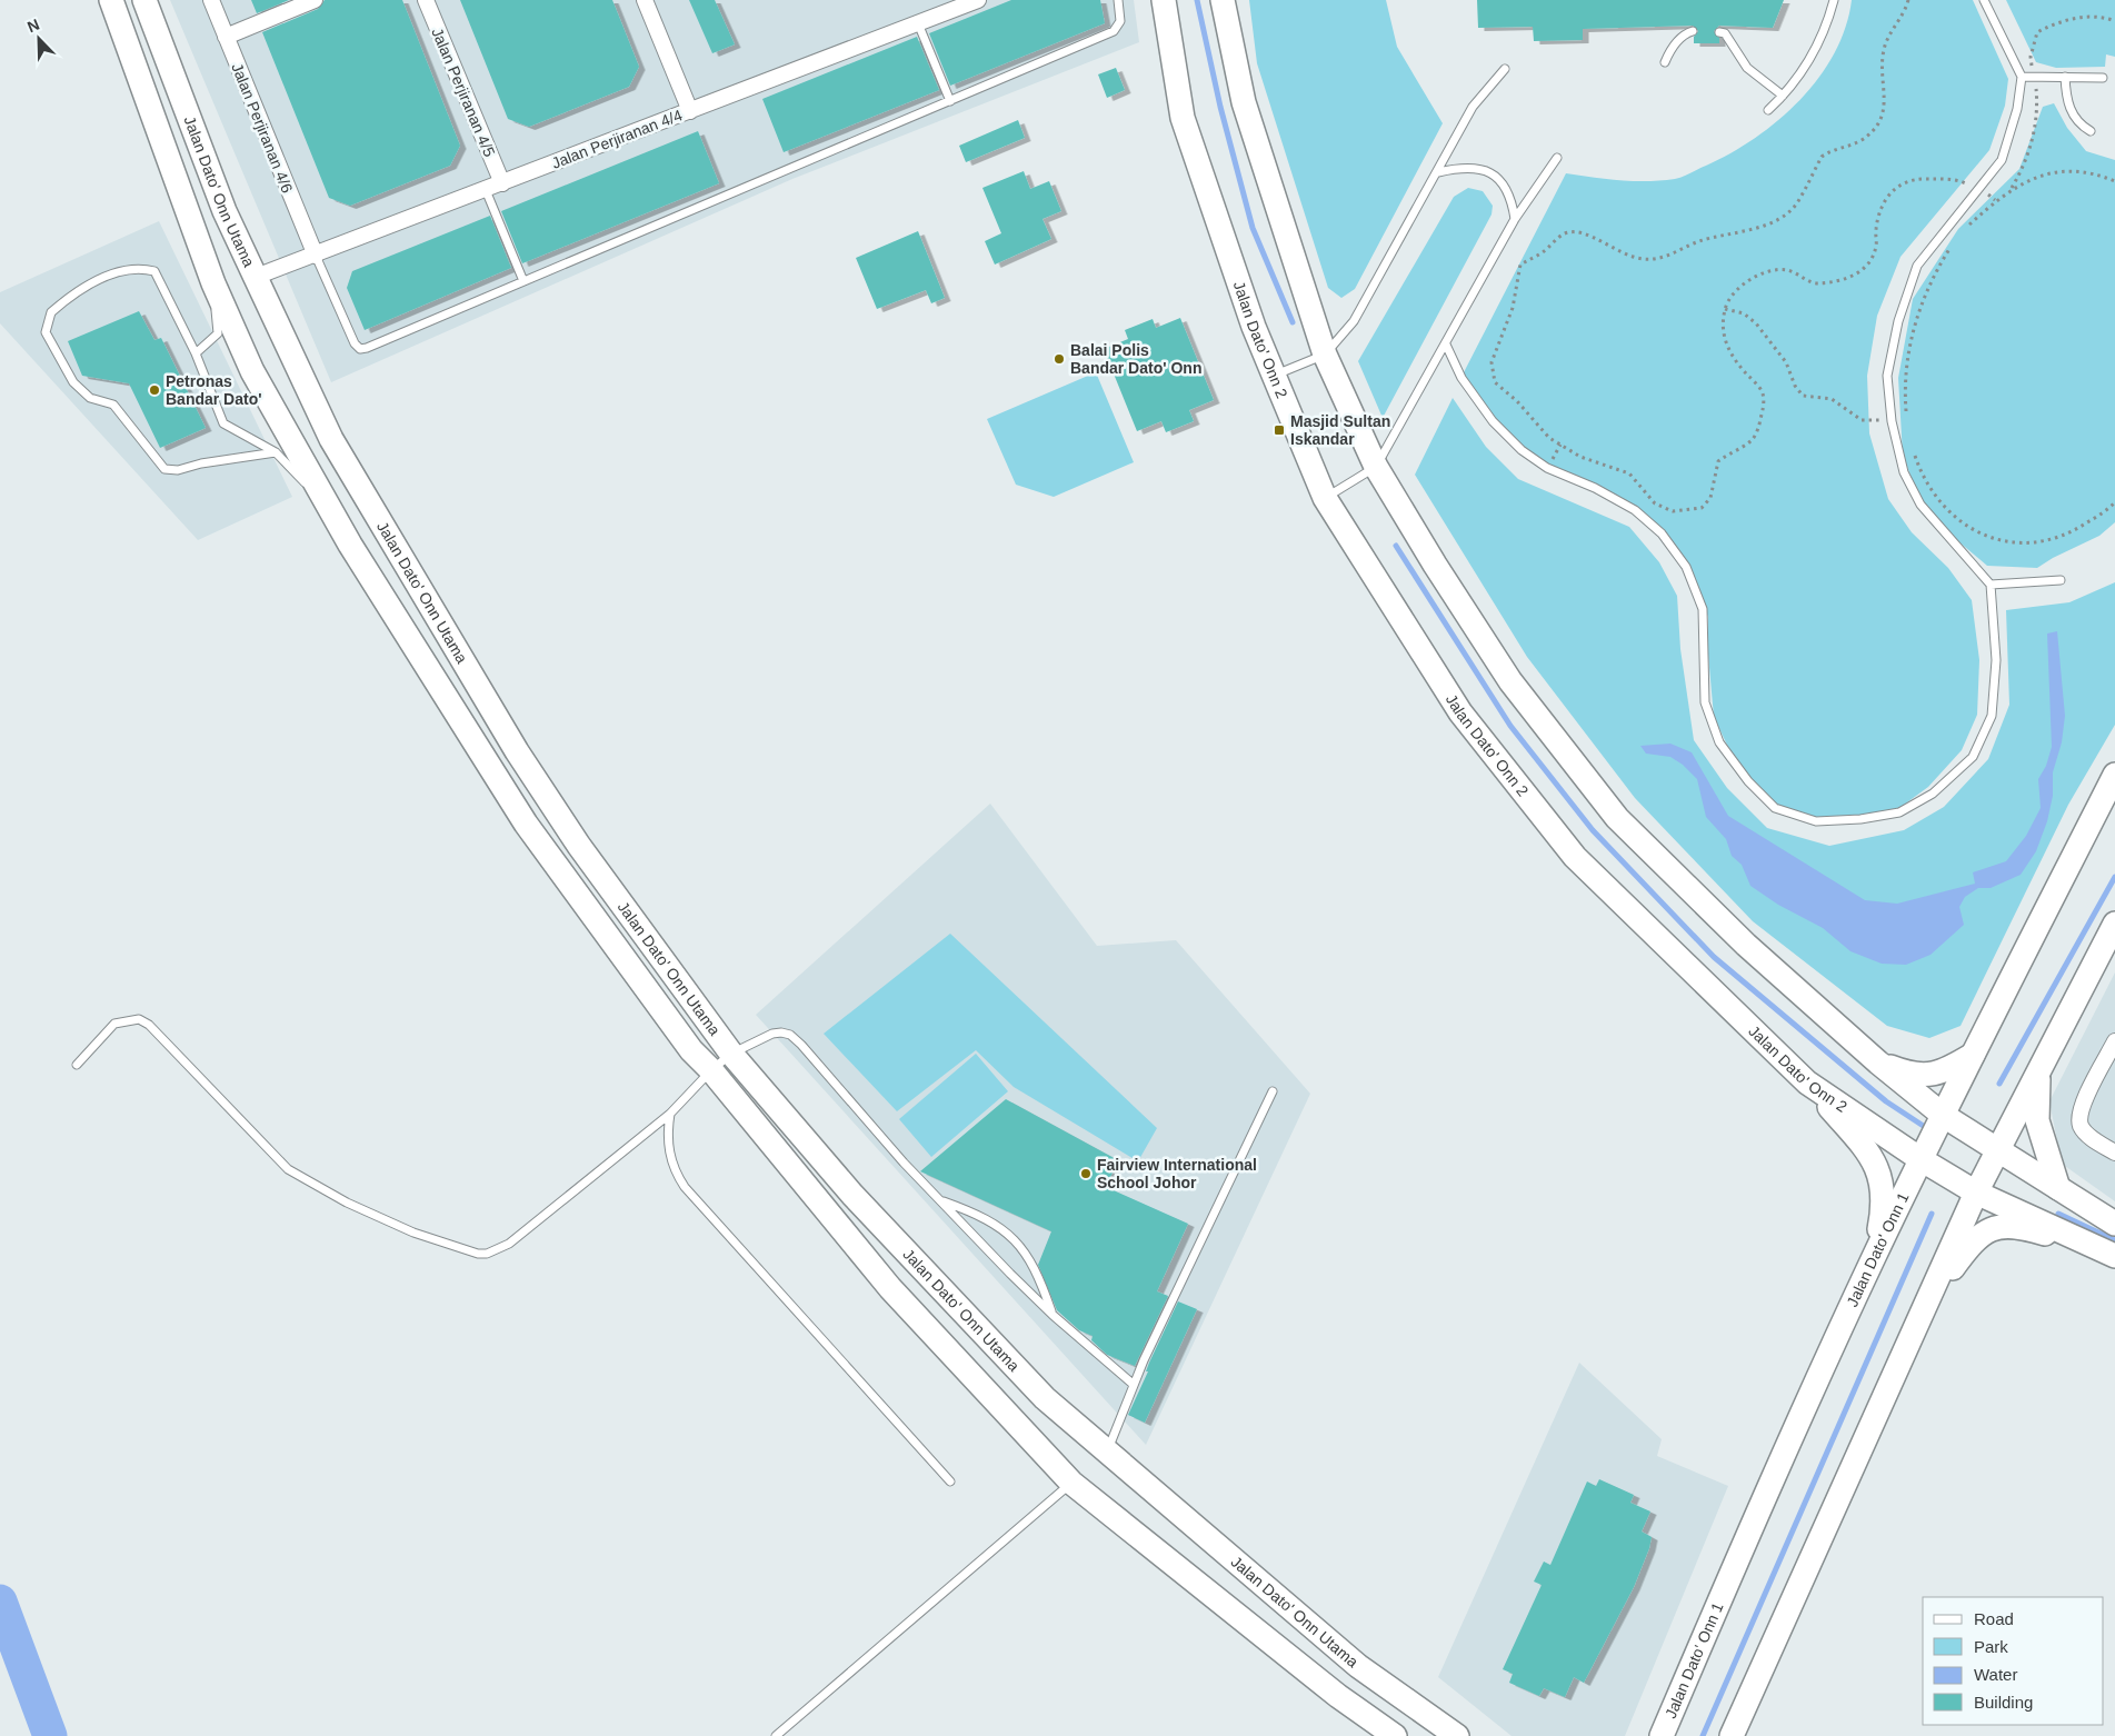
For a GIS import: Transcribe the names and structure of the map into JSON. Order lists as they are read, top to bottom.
{
  "streets": {
    "main road": ["Jalan Dato' Onn Utama", "Jalan Dato' Onn 2", "Jalan Dato' Onn 1"],
    "street": ["Jalan Perjiranan 4/5", "Jalan Perjiranan 4/6", "Jalan Perjiranan 4/4"]
  },
  "crossings": [
    ["Jalan Perjiranan 4/5", "Jalan Perjiranan 4/4"],
    ["Jalan Perjiranan 4/6", "Jalan Perjiranan 4/4"],
    ["Jalan Perjiranan 4/4", "Jalan Dato' Onn Utama"],
    ["Jalan Dato' Onn 2", "Jalan Dato' Onn 1"]
  ],
  "places": {
    "other": ["Balai Polis Bandar Dato' Onn", "Petronas Bandar Dato'", "Fairview International School Johor"],
    "transit": ["Masjid Sultan Iskandar"]
  },
  "legend": [
    "Road",
    "Park",
    "Water",
    "Building"
  ],
  "north": "top left"
}
